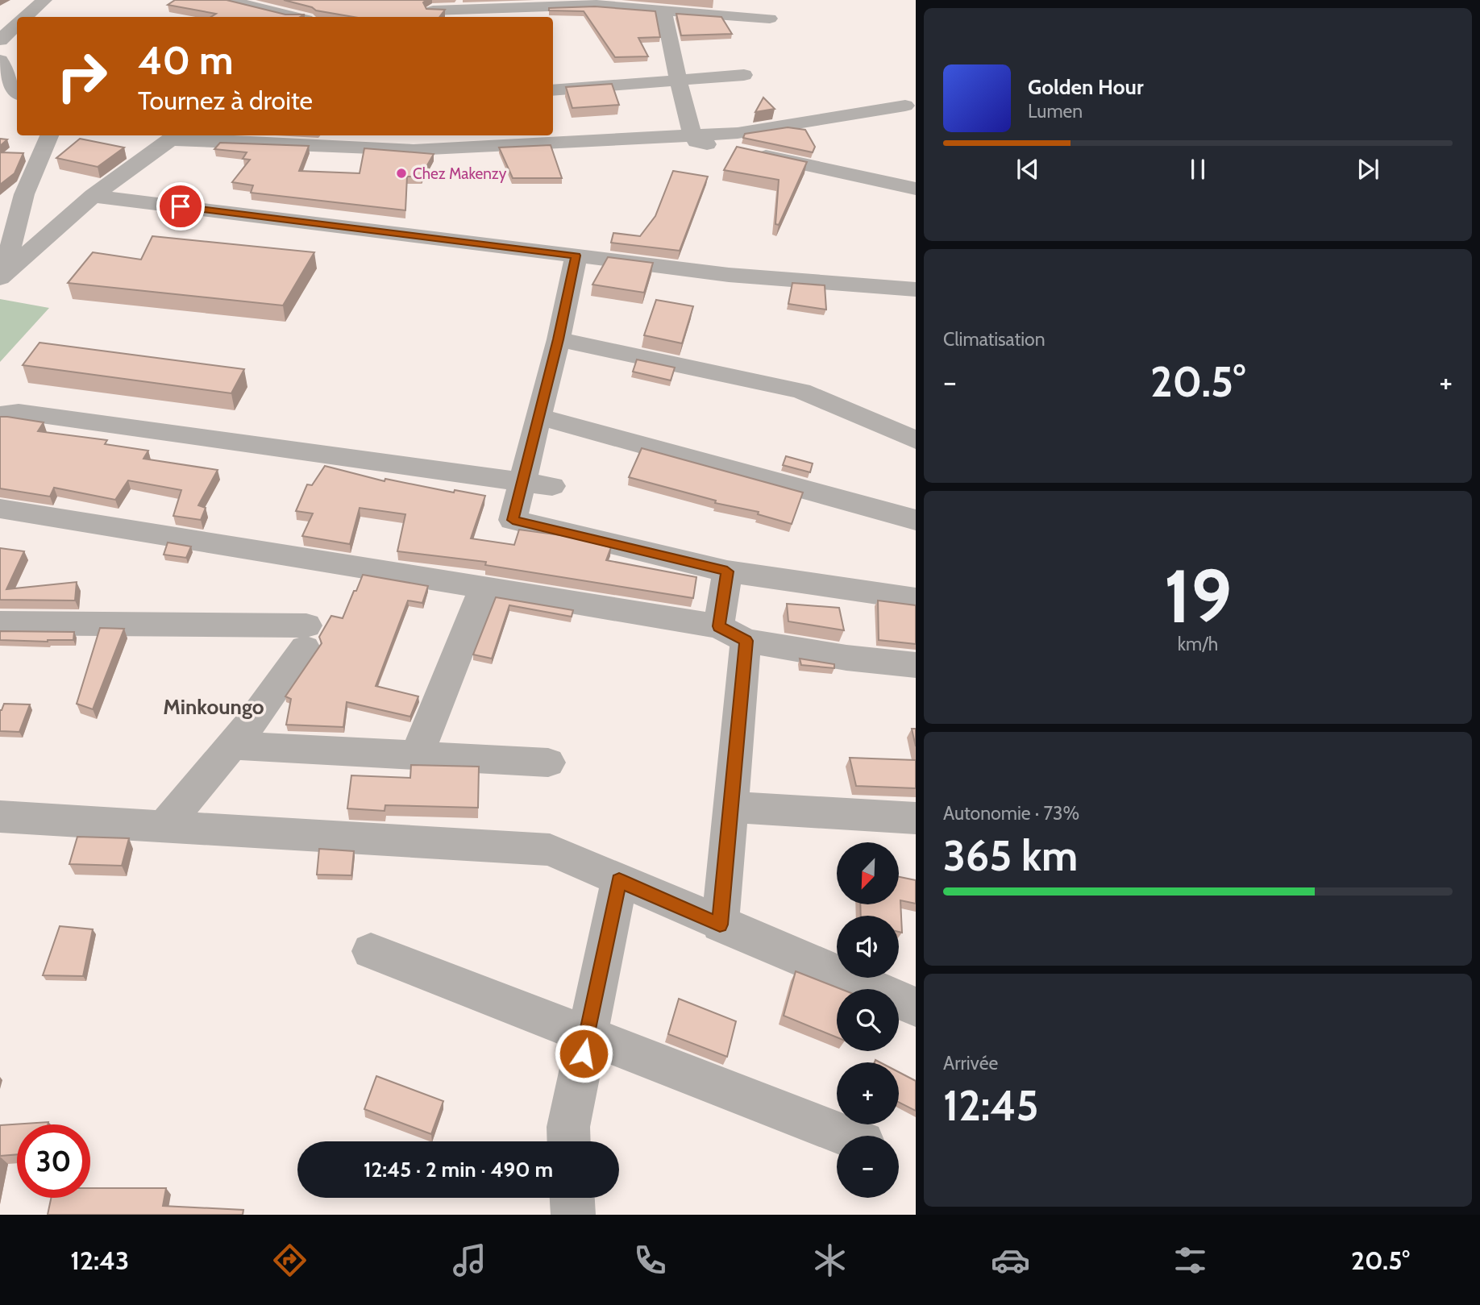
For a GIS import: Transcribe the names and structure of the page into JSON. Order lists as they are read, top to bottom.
{
  "districts": ["Minkoungo"],
  "places": ["Chez Makenzy"],
  "north": "bottom left",
  "page": {
    "turn": ["40 m", "Tournez à droite"],
    "song": ["Golden Hour", "Lumen"],
    "tile": [
      "Climatisation",
      ["19", "km/h"],
      ["Autonomie · 73%", "365 km"],
      ["Arrivée", "12:45"]
    ],
    "heat": ["−", "20.5°", "+"],
    "map_buttons": ["+", "−"],
    "limit": "30",
    "trip": "12:45 · 2 min · 490 m",
    "tabs": ["12:43", "20.5°"]
  }
}
